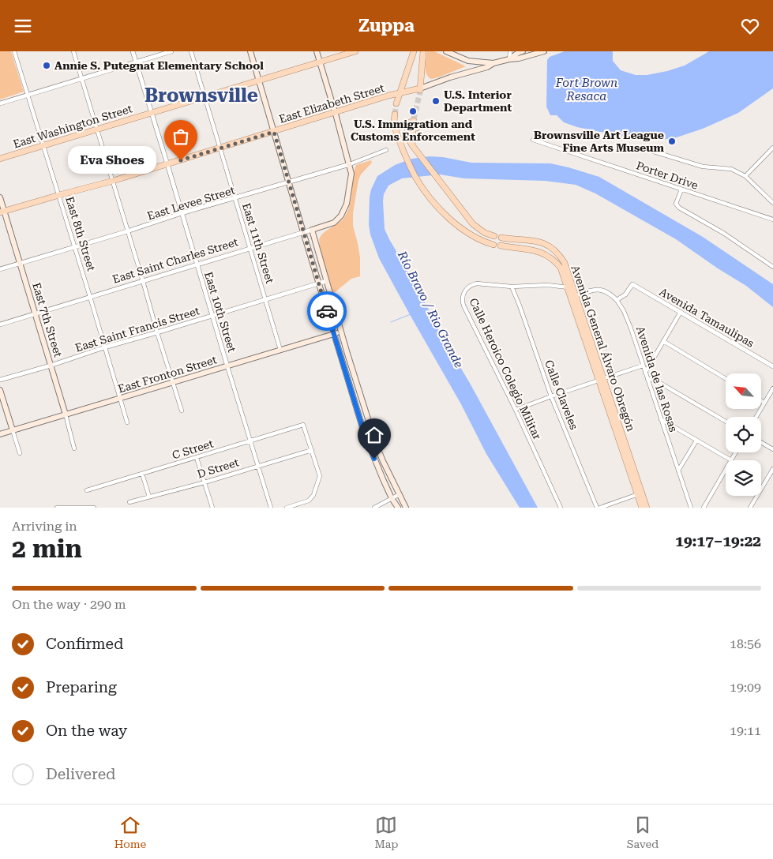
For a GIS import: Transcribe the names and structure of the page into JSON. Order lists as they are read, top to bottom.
{
  "streets": {
    "main road": [
      "East Elizabeth Street",
      "East Washington Street",
      "East Saint Charles Street",
      "East 7th Street",
      "Avenida General Álvaro Obregón",
      "East Fronton Street"
    ],
    "street": [
      "Porter Drive",
      "East Levee Street",
      "East 8th Street",
      "East 11th Street",
      "East 10th Street",
      "Avenida Tamaulipas",
      "East Saint Francis Street",
      "Calle Heroico Colegio Militar",
      "Avenida de las Rosas",
      "Calle Claveles",
      "C Street",
      "D Street"
    ]
  },
  "crossings": [
    ["East Elizabeth Street", "East 8th Street"],
    ["East Elizabeth Street", "East 11th Street"],
    ["East Elizabeth Street", "East 10th Street"],
    ["East Elizabeth Street", "East 7th Street"],
    ["East Washington Street", "East 8th Street"],
    ["East Washington Street", "East 11th Street"],
    ["East Washington Street", "East 10th Street"],
    ["East Levee Street", "East 8th Street"],
    ["East Levee Street", "East 11th Street"],
    ["East Levee Street", "East Saint Charles Street"],
    ["East Levee Street", "East 10th Street"],
    ["East Levee Street", "East 7th Street"],
    ["East 8th Street", "East Saint Charles Street"],
    ["East 8th Street", "East Saint Francis Street"],
    ["East 8th Street", "East Fronton Street"],
    ["East 11th Street", "East Saint Charles Street"],
    ["East 11th Street", "East Saint Francis Street"],
    ["East 11th Street", "East Fronton Street"],
    ["East Saint Charles Street", "East 10th Street"],
    ["East Saint Charles Street", "East 7th Street"],
    ["East 10th Street", "East Saint Francis Street"],
    ["East 10th Street", "East Fronton Street"],
    ["East 10th Street", "C Street"],
    ["East 10th Street", "D Street"],
    ["Avenida Tamaulipas", "Avenida de las Rosas"],
    ["East 7th Street", "East Saint Francis Street"],
    ["East 7th Street", "East Fronton Street"],
    ["Avenida General Álvaro Obregón", "Calle Heroico Colegio Militar"],
    ["Avenida General Álvaro Obregón", "Avenida de las Rosas"],
    ["Calle Heroico Colegio Militar", "Calle Claveles"],
    ["C Street", "D Street"]
  ],
  "districts": ["Brownsville"],
  "water": ["Fort Brown Resaca", "Río Bravo / Rio Grande"],
  "places": [
    "Annie S. Putegnat Elementary School",
    "U.S. Interior Department",
    "U.S. Immigration and Customs Enforcement",
    "Brownsville Art League Fine Arts Museum",
    "Eva Shoes"
  ],
  "north": "top left",
  "page": {
    "header": "Zuppa",
    "bubble": "Eva Shoes",
    "heading": ["2 min", "Arriving in", "19:17–19:22"],
    "bar": "On the way · 290 m",
    "list": [
      ["Confirmed", "18:56"],
      ["Preparing", "19:09"],
      ["On the way", "19:11"],
      "Delivered"
    ],
    "tabs": ["Home", "Map", "Saved"]
  }
}
